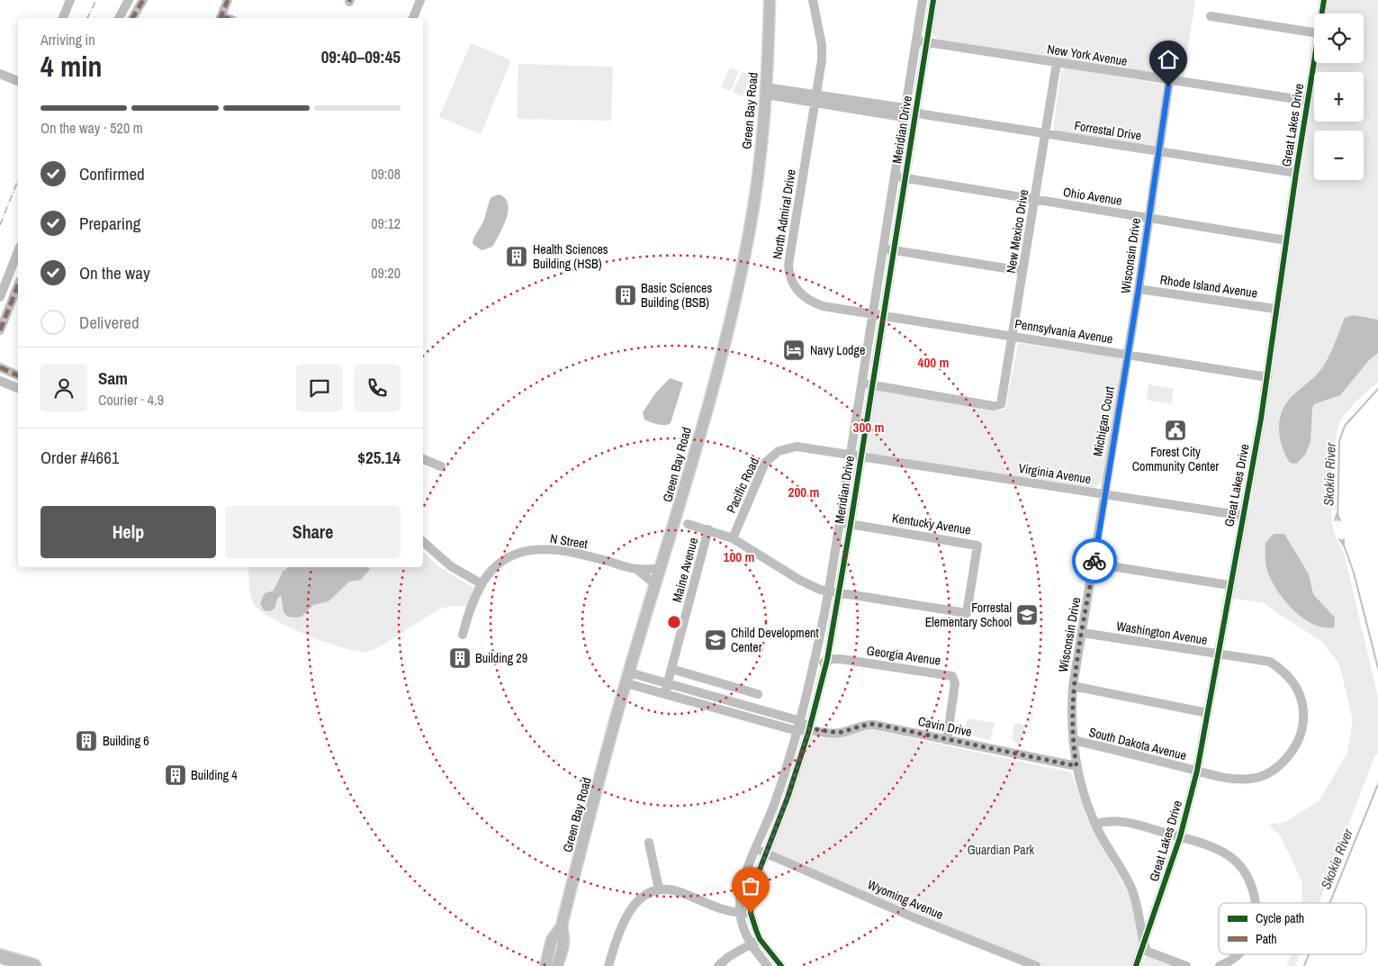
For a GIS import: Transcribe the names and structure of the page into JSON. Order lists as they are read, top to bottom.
{
  "streets": {
    "main road": ["Green Bay Road"],
    "street": [
      "New York Avenue",
      "Great Lakes Drive",
      "Meridian Drive",
      "Forrestal Drive",
      "Ohio Avenue",
      "North Admiral Drive",
      "New Mexico Drive",
      "Wisconsin Drive",
      "Rhode Island Avenue",
      "Pennsylvania Avenue",
      "Michigan Court",
      "Virginia Avenue",
      "Pacific Road",
      "Kentucky Avenue",
      "N Street",
      "Maine Avenue",
      "Washington Avenue",
      "Georgia Avenue",
      "Cavin Drive",
      "South Dakota Avenue",
      "Wyoming Avenue"
    ]
  },
  "crossings": [
    ["New York Avenue", "Great Lakes Drive"],
    ["New York Avenue", "Meridian Drive"],
    ["New York Avenue", "New Mexico Drive"],
    ["New York Avenue", "Wisconsin Drive"],
    ["Green Bay Road", "Forrestal Drive"],
    ["Green Bay Road", "N Street"],
    ["Green Bay Road", "Cavin Drive"],
    ["Great Lakes Drive", "Forrestal Drive"],
    ["Great Lakes Drive", "Ohio Avenue"],
    ["Great Lakes Drive", "Wisconsin Drive"],
    ["Great Lakes Drive", "Rhode Island Avenue"],
    ["Great Lakes Drive", "Pennsylvania Avenue"],
    ["Great Lakes Drive", "Virginia Avenue"],
    ["Great Lakes Drive", "Washington Avenue"],
    ["Great Lakes Drive", "South Dakota Avenue"],
    ["Meridian Drive", "Forrestal Drive"],
    ["Meridian Drive", "Ohio Avenue"],
    ["Meridian Drive", "North Admiral Drive"],
    ["Meridian Drive", "New Mexico Drive"],
    ["Meridian Drive", "Pennsylvania Avenue"],
    ["Meridian Drive", "Virginia Avenue"],
    ["Meridian Drive", "Pacific Road"],
    ["Meridian Drive", "Kentucky Avenue"],
    ["Meridian Drive", "Georgia Avenue"],
    ["Meridian Drive", "Cavin Drive"],
    ["Meridian Drive", "Wyoming Avenue"],
    ["Forrestal Drive", "North Admiral Drive"],
    ["Forrestal Drive", "New Mexico Drive"],
    ["Forrestal Drive", "Wisconsin Drive"],
    ["Ohio Avenue", "New Mexico Drive"],
    ["Ohio Avenue", "Wisconsin Drive"],
    ["North Admiral Drive", "Pennsylvania Avenue"],
    ["New Mexico Drive", "Pennsylvania Avenue"],
    ["Wisconsin Drive", "Rhode Island Avenue"],
    ["Wisconsin Drive", "Pennsylvania Avenue"],
    ["Wisconsin Drive", "Michigan Court"],
    ["Wisconsin Drive", "Virginia Avenue"],
    ["Wisconsin Drive", "Washington Avenue"],
    ["Wisconsin Drive", "Cavin Drive"],
    ["Wisconsin Drive", "South Dakota Avenue"],
    ["Pennsylvania Avenue", "Michigan Court"],
    ["Michigan Court", "Virginia Avenue"],
    ["Virginia Avenue", "Pacific Road"],
    ["Maine Avenue", "Cavin Drive"],
    ["Washington Avenue", "South Dakota Avenue"],
    ["Georgia Avenue", "Cavin Drive"]
  ],
  "water": ["Skokie River"],
  "parks": ["Guardian Park"],
  "places": {
    "building": [
      "Health Sciences Building (HSB)",
      "Basic Sciences Building (BSB)",
      "Building 29",
      "Building 6",
      "Building 4"
    ],
    "hotel": ["Navy Lodge"],
    "public building": ["Forest City Community Center"],
    "school or university": ["Forrestal Elementary School", "Child Development Center"]
  },
  "legend": ["Cycle path", "Path"],
  "page": {
    "map_buttons": ["+", "−"],
    "heading": ["4 min", "Arriving in", "09:40–09:45"],
    "panel": [
      "Sam",
      "Courier · 4.9",
      "Order #4661",
      "$25.14"
    ],
    "bar": "On the way · 520 m",
    "list": [
      ["Confirmed", "09:08"],
      ["Preparing", "09:12"],
      ["On the way", "09:20"],
      "Delivered"
    ],
    "buttons": ["Help", "Share"]
  },
  "rings": [
    "400 m",
    "300 m",
    "200 m",
    "100 m"
  ]
}
